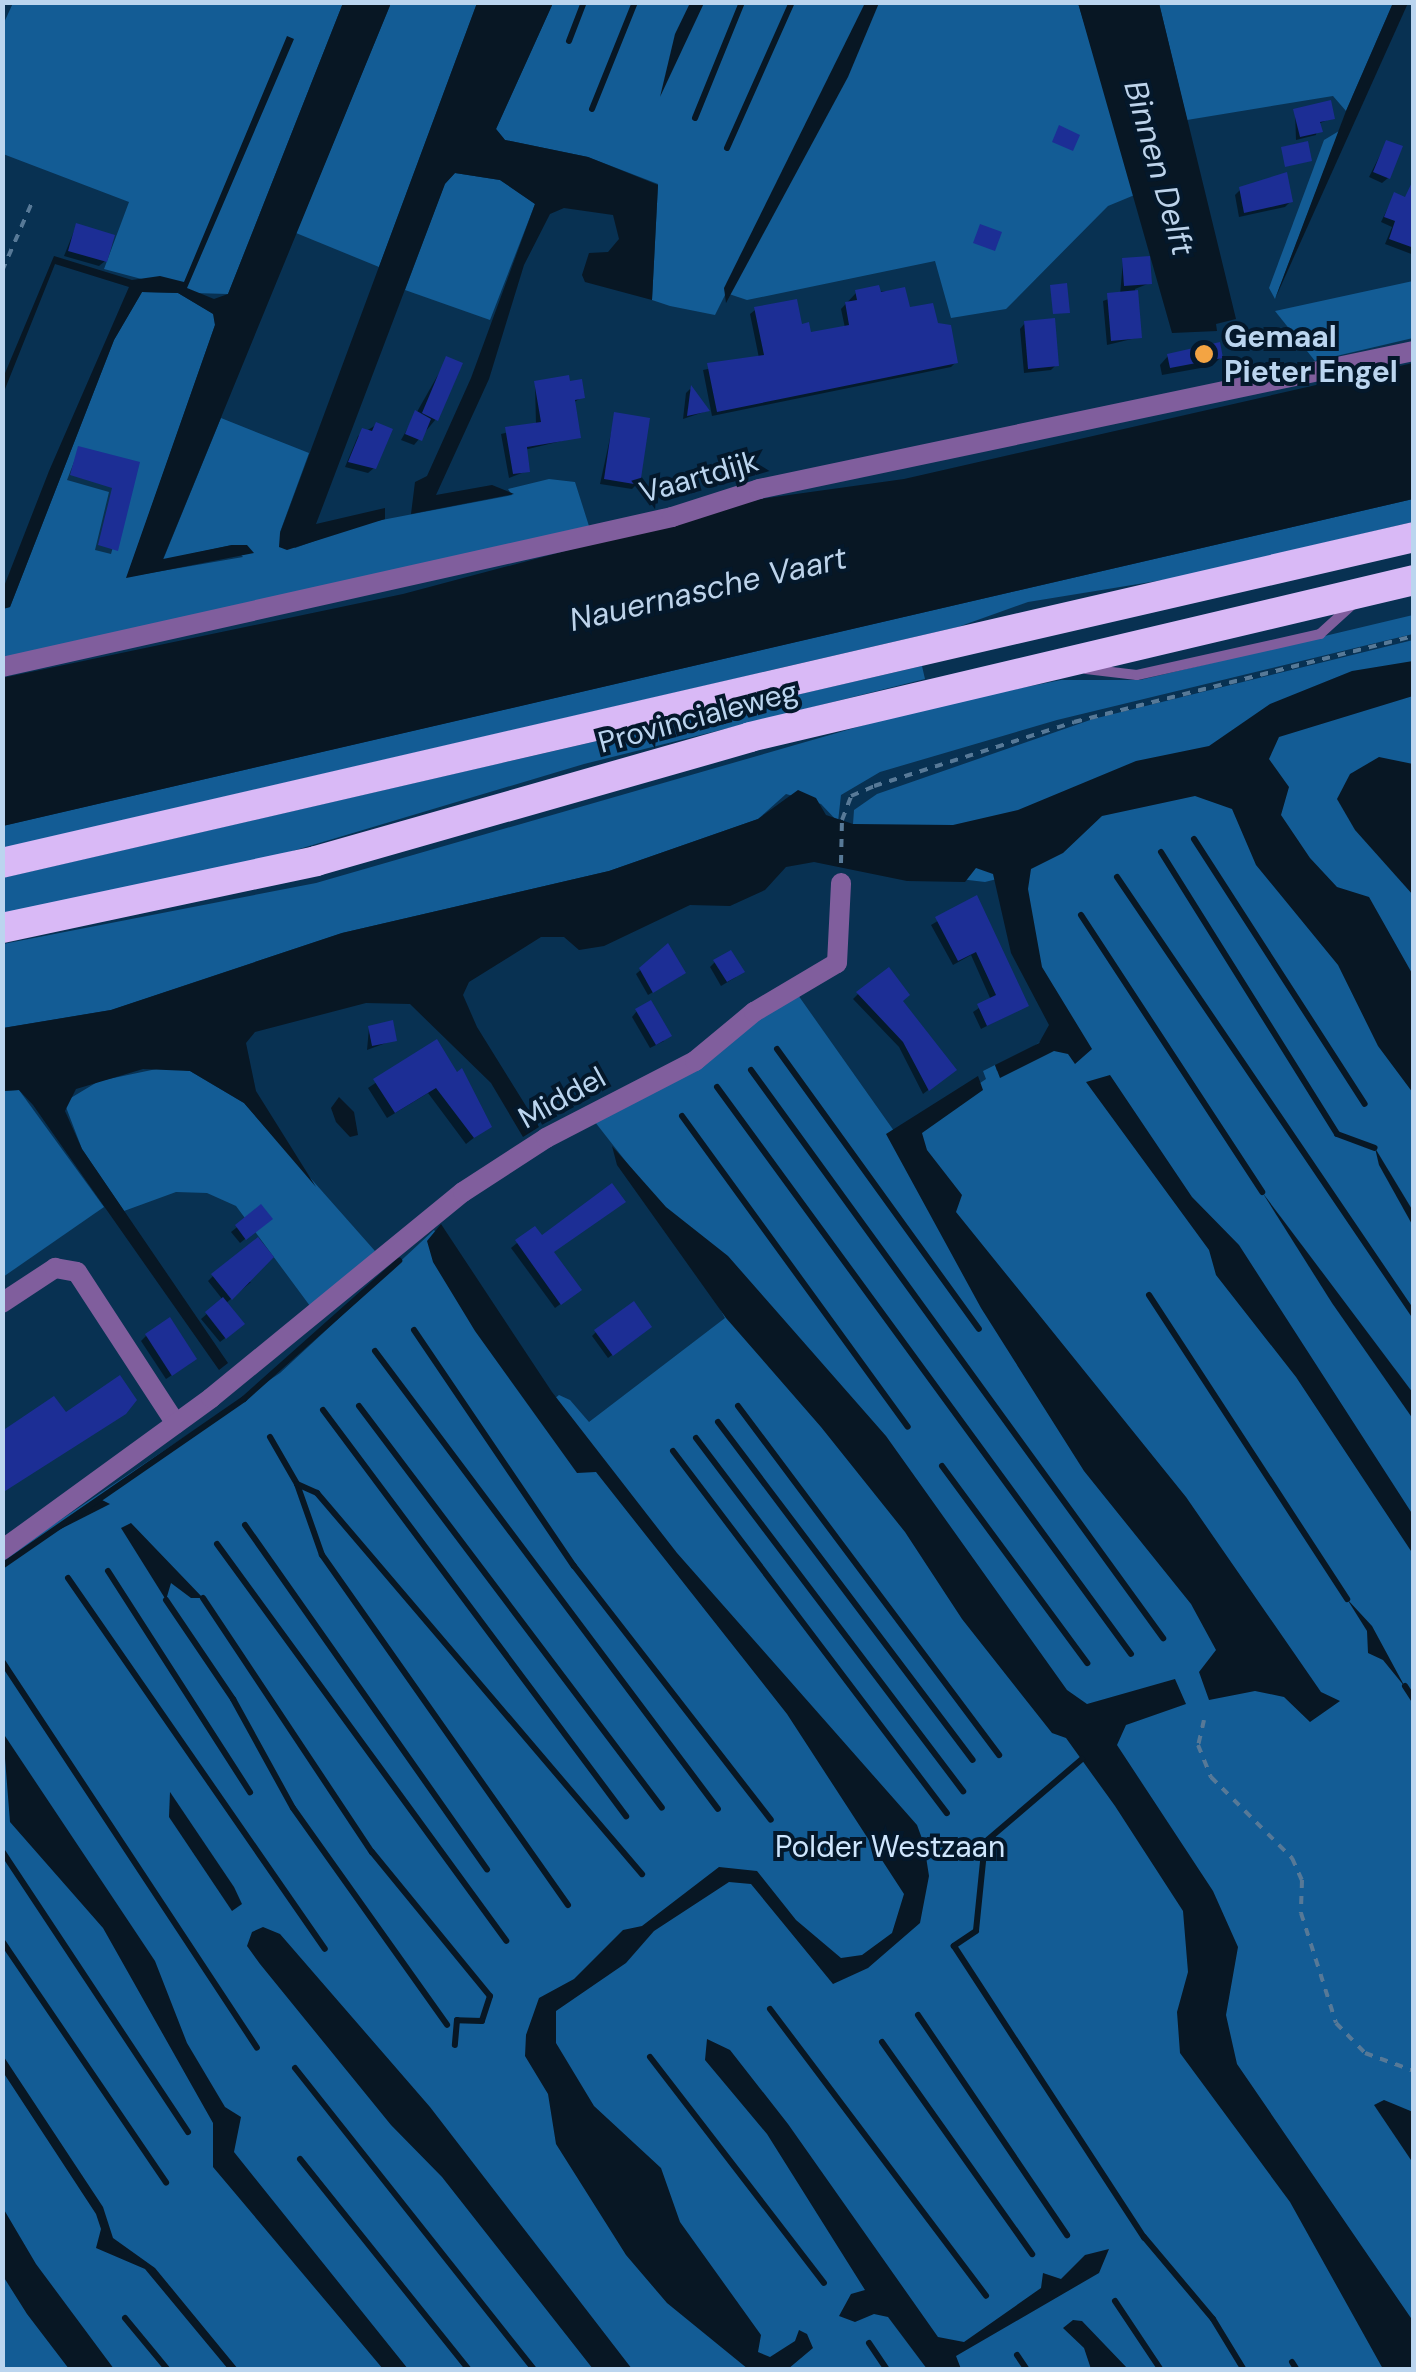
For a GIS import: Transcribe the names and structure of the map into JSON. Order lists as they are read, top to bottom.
{
  "streets": {
    "highway": ["Provincialeweg"],
    "street": ["Vaartdijk", "Middel"]
  },
  "water": ["Binnen Delft", "Nauernasche Vaart"],
  "parks": ["Polder Westzaan"],
  "places": ["Gemaal Pieter Engel"]
}
